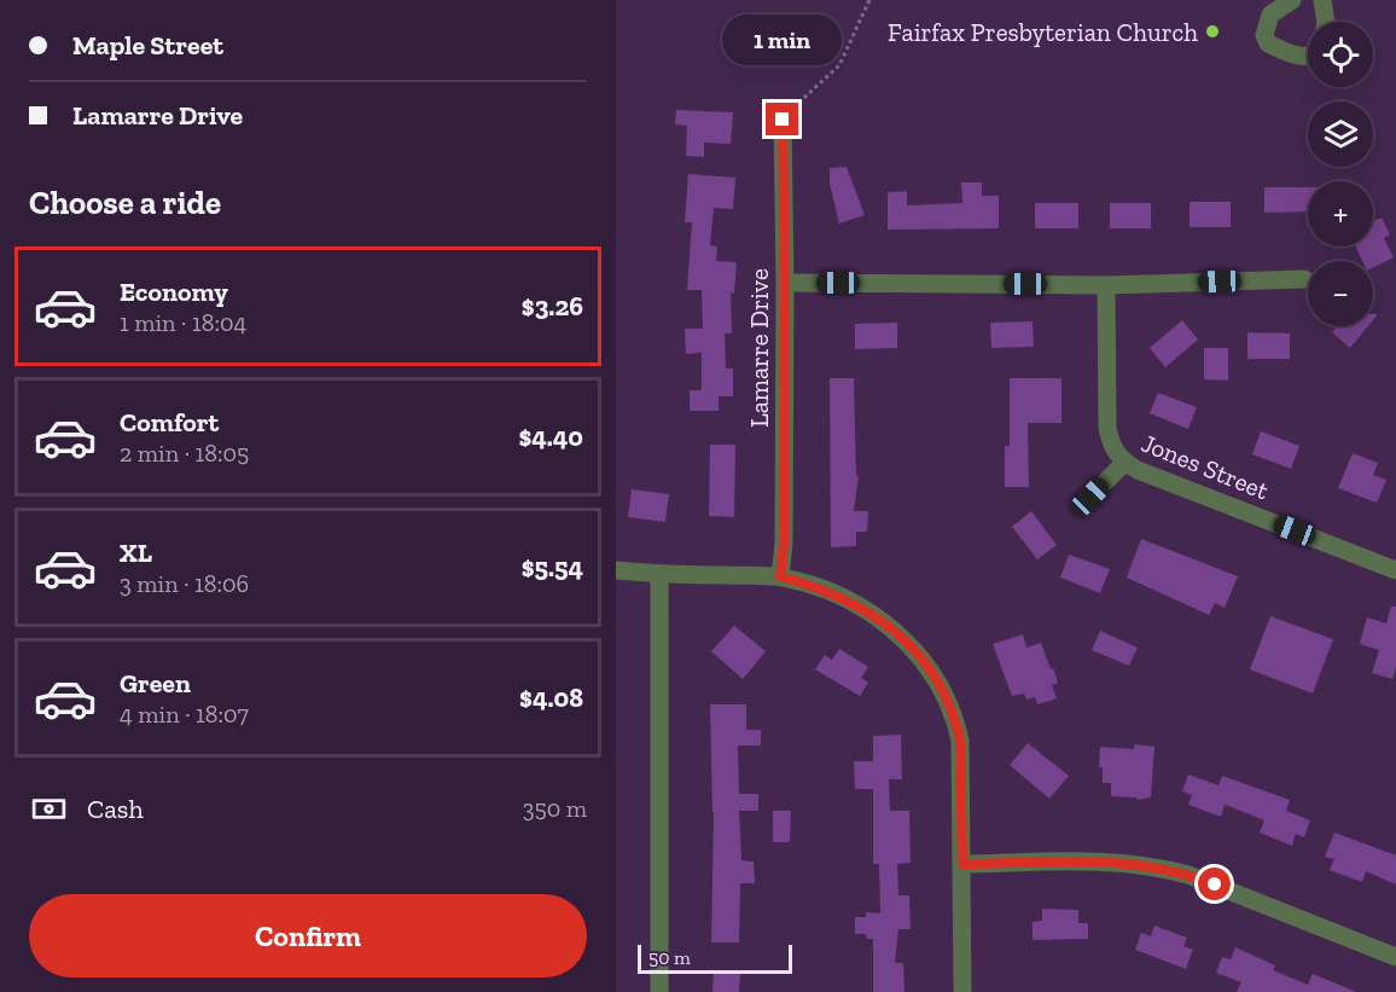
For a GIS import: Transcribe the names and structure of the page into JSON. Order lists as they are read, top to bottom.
{
  "streets": {
    "street": ["Lamarre Drive", "Jones Street"]
  },
  "places": ["Fairfax Presbyterian Church"],
  "scale_bar": "50 m",
  "page": {
    "banner": ["Maple Street", "Lamarre Drive"],
    "bubble": "1 min",
    "map_buttons": ["+", "−"],
    "heading": "Choose a ride",
    "list": [
      {
        "name": "Economy",
        "note": "1 min · 18:04",
        "value": "$3.26"
      },
      {
        "name": "Comfort",
        "note": "2 min · 18:05",
        "value": "$4.40"
      },
      {
        "name": "XL",
        "note": "3 min · 18:06",
        "value": "$5.54"
      },
      {
        "name": "Green",
        "note": "4 min · 18:07",
        "value": "$4.08"
      }
    ],
    "pay": ["Cash", "350 m"],
    "buttons": "Confirm",
    "scale": "50 m"
  }
}
